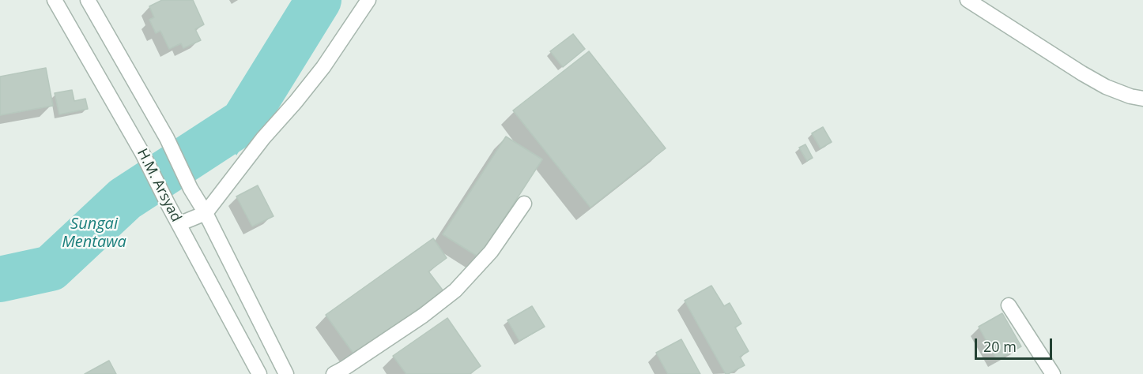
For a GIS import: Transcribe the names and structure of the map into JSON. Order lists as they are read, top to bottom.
{
  "streets": {
    "street": ["H.M. Arsyad"]
  },
  "water": ["Sungai Mentawa"],
  "scale_bar": "20 m"
}
